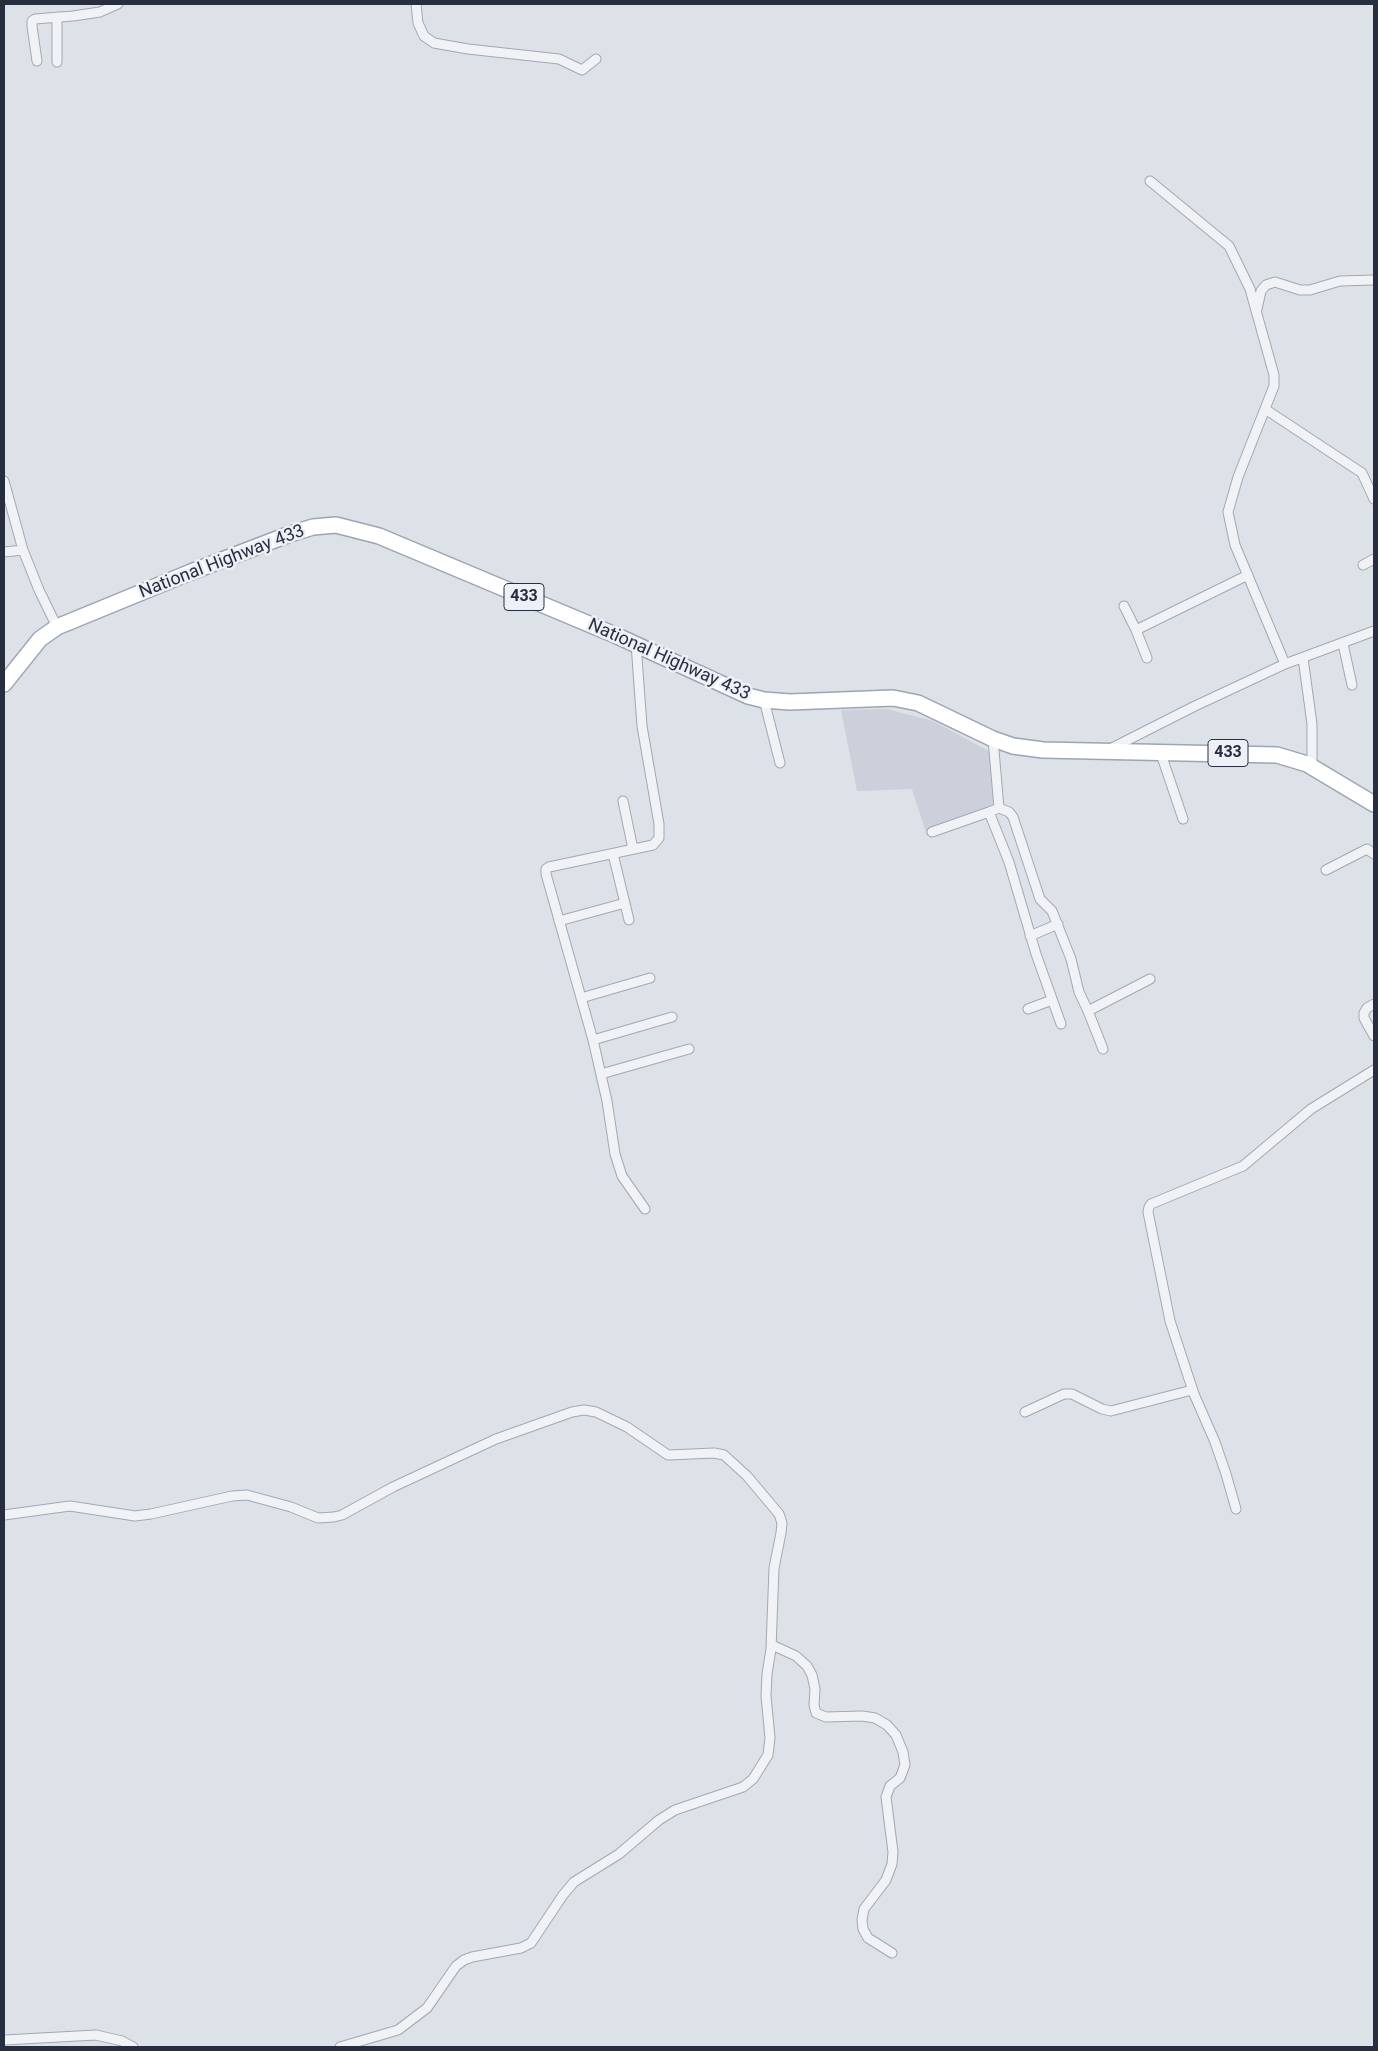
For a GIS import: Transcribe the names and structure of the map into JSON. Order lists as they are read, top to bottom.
{
  "streets": {
    "main road": ["National Highway 433", "433"]
  }
}
